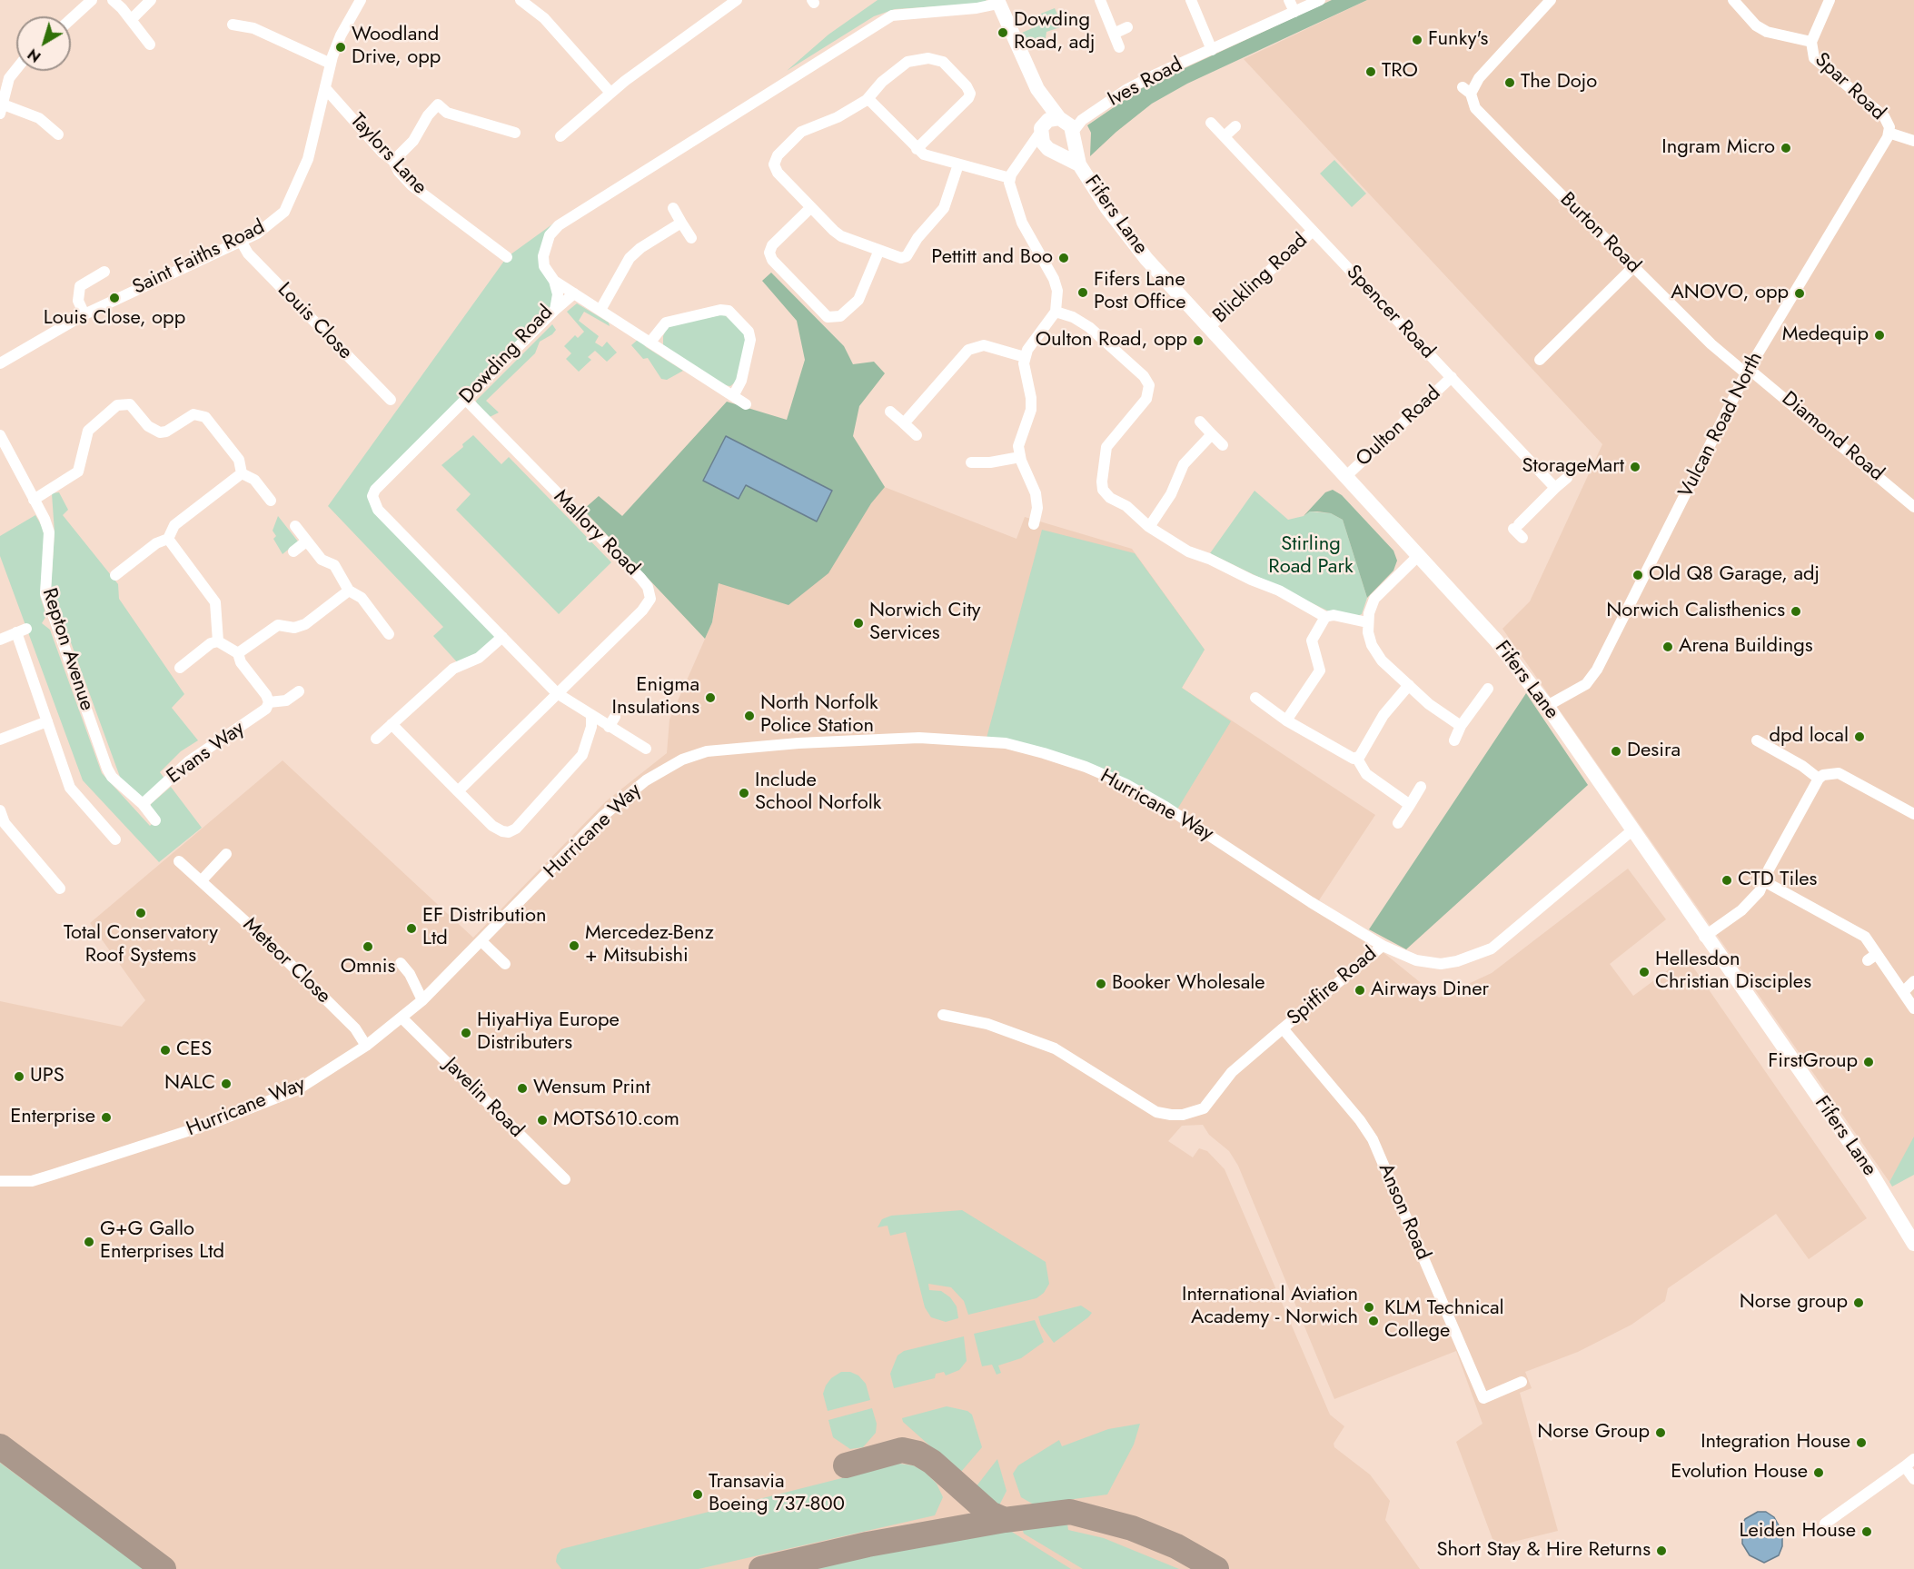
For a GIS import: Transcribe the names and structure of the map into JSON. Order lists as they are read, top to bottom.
{
  "streets": {
    "street": [
      "Ives Road",
      "Spar Road",
      "Taylors Lane",
      "Fifers Lane",
      "Burton Road",
      "Saint Faiths Road",
      "Blickling Road",
      "Spencer Road",
      "Louis Close",
      "Dowding Road",
      "Vulcan Road North",
      "Oulton Road",
      "Diamond Road",
      "Mallory Road",
      "Repton Avenue",
      "Evans Way",
      "Hurricane Way",
      "Meteor Close",
      "Spitfire Road",
      "Javelin Road",
      "Anson Road"
    ]
  },
  "crossings": [
    ["Ives Road", "Fifers Lane"],
    ["Spar Road", "Vulcan Road North"],
    ["Taylors Lane", "Saint Faiths Road"],
    ["Fifers Lane", "Blickling Road"],
    ["Fifers Lane", "Dowding Road"],
    ["Fifers Lane", "Vulcan Road North"],
    ["Fifers Lane", "Oulton Road"],
    ["Fifers Lane", "Hurricane Way"],
    ["Burton Road", "Vulcan Road North"],
    ["Burton Road", "Diamond Road"],
    ["Saint Faiths Road", "Louis Close"],
    ["Blickling Road", "Spencer Road"],
    ["Spencer Road", "Oulton Road"],
    ["Dowding Road", "Mallory Road"],
    ["Vulcan Road North", "Diamond Road"],
    ["Repton Avenue", "Evans Way"],
    ["Hurricane Way", "Meteor Close"],
    ["Hurricane Way", "Spitfire Road"],
    ["Hurricane Way", "Javelin Road"],
    ["Spitfire Road", "Anson Road"]
  ],
  "parks": ["Stirling Road Park"],
  "places": [
    "Dowding Road, adj",
    "Funky's",
    "Woodland Drive, opp",
    "TRO",
    "The Dojo",
    "Ingram Micro",
    "Pettitt and Boo",
    "Fifers Lane Post Office",
    "ANOVO, opp",
    "Louis Close, opp",
    "Medequip",
    "Oulton Road, opp",
    "StorageMart",
    "Old Q8 Garage, adj",
    "Norwich Calisthenics",
    "Norwich City Services",
    "Arena Buildings",
    "Enigma Insulations",
    "North Norfolk Police Station",
    "dpd local",
    "Desira",
    "Include School Norfolk",
    "CTD Tiles",
    "Total Conservatory Roof Systems",
    "EF Distribution Ltd",
    "Mercedez-Benz + Mitsubishi",
    "Omnis",
    "Hellesdon Christian Disciples",
    "Booker Wholesale",
    "Airways Diner",
    "HiyaHiya Europe Distributers",
    "CES",
    "FirstGroup",
    "UPS",
    "NALC",
    "Wensum Print",
    "Enterprise",
    "MOTS610.com",
    "G+G Gallo Enterprises Ltd",
    "Norse group",
    "International Aviation Academy - Norwich",
    "KLM Technical College",
    "Norse Group",
    "Integration House",
    "Evolution House",
    "Transavia Boeing 737-800",
    "Leiden House",
    "Short Stay & Hire Returns"
  ],
  "north": "bottom left"
}
